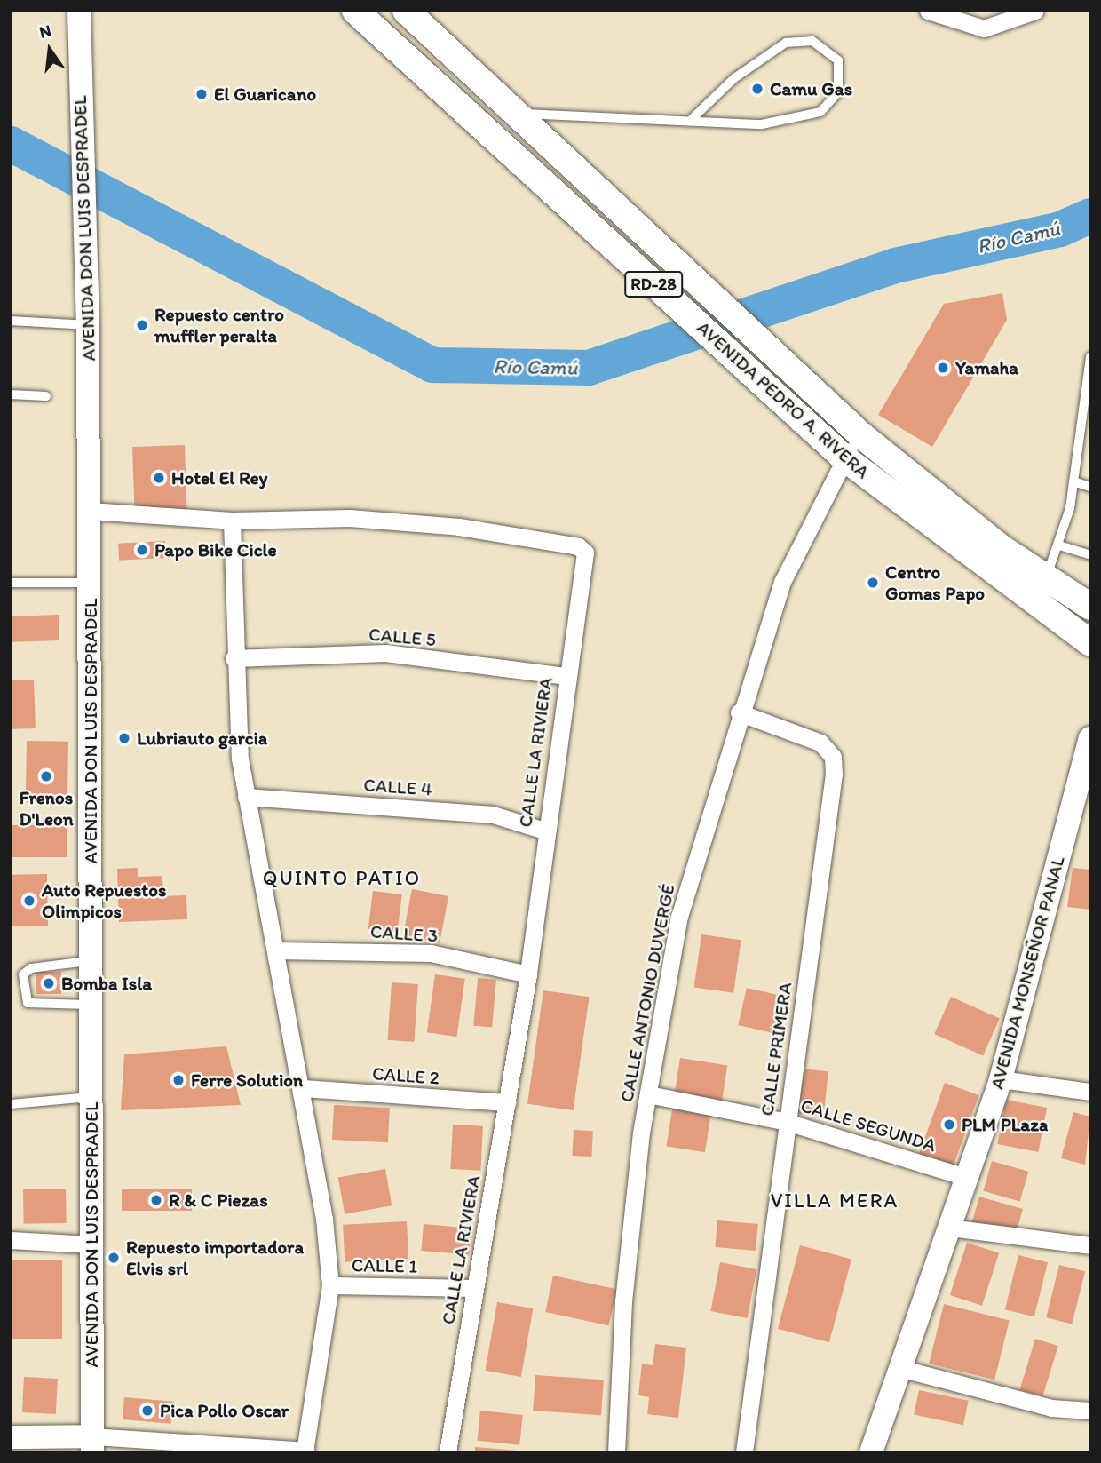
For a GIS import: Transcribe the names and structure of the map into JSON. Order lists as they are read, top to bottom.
{
  "streets": {
    "main road": [
      "AVENIDA DON LUIS DESPRADEL",
      "RD-28",
      "AVENIDA PEDRO A. RIVERA",
      "AVENIDA MONSEÑOR PANAL"
    ],
    "street": [
      "CALLE 5",
      "CALLE LA RIVIERA",
      "CALLE 4",
      "CALLE 3",
      "CALLE ANTONIO DUVERGÉ",
      "CALLE PRIMERA",
      "CALLE 2",
      "CALLE SEGUNDA",
      "CALLE 1"
    ]
  },
  "crossings": [
    ["AVENIDA DON LUIS DESPRADEL", "CALLE LA RIVIERA"],
    ["AVENIDA PEDRO A. RIVERA", "CALLE ANTONIO DUVERGÉ"],
    ["CALLE 5", "CALLE LA RIVIERA"],
    ["CALLE LA RIVIERA", "CALLE 4"],
    ["CALLE LA RIVIERA", "CALLE 3"],
    ["CALLE LA RIVIERA", "CALLE 2"],
    ["CALLE LA RIVIERA", "CALLE 1"],
    ["AVENIDA MONSEÑOR PANAL", "CALLE SEGUNDA"],
    ["CALLE ANTONIO DUVERGÉ", "CALLE PRIMERA"],
    ["CALLE ANTONIO DUVERGÉ", "CALLE SEGUNDA"],
    ["CALLE PRIMERA", "CALLE SEGUNDA"]
  ],
  "districts": ["QUINTO PATIO", "VILLA MERA"],
  "water": ["Río Camú"],
  "places": [
    "Camu Gas",
    "El Guaricano",
    "Repuesto centro muffler peralta",
    "Yamaha",
    "Hotel El Rey",
    "Papo Bike Cicle",
    "Centro Gomas Papo",
    "Lubriauto garcia",
    "Frenos D'Leon",
    "Auto Repuestos Olimpicos",
    "Bomba Isla",
    "Ferre Solution",
    "PLM PLaza",
    "R & C Piezas",
    "Repuesto importadora Elvis srl",
    "Pica Pollo Oscar"
  ],
  "north": "top"
}
